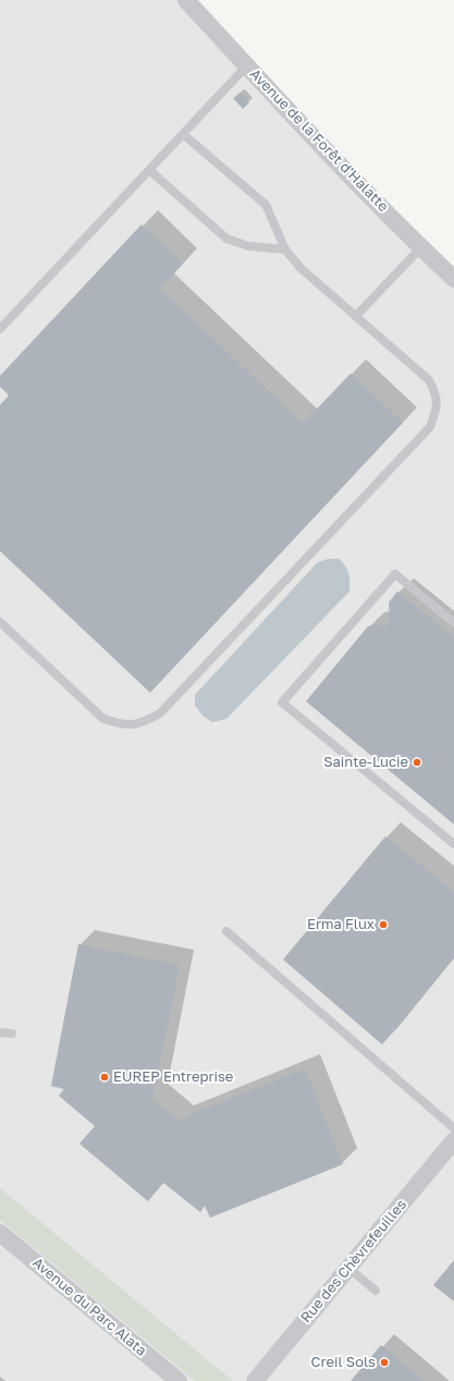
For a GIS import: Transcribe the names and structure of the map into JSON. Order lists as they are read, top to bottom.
{
  "streets": {
    "street": ["Avenue de la Forêt d'Halatte", "Rue des Chèvrefeuilles", "Avenue du Parc Alata"]
  },
  "places": [
    "Sainte-Lucie",
    "Erma Flux",
    "EUREP Entreprise",
    "Creil Sols"
  ]
}
